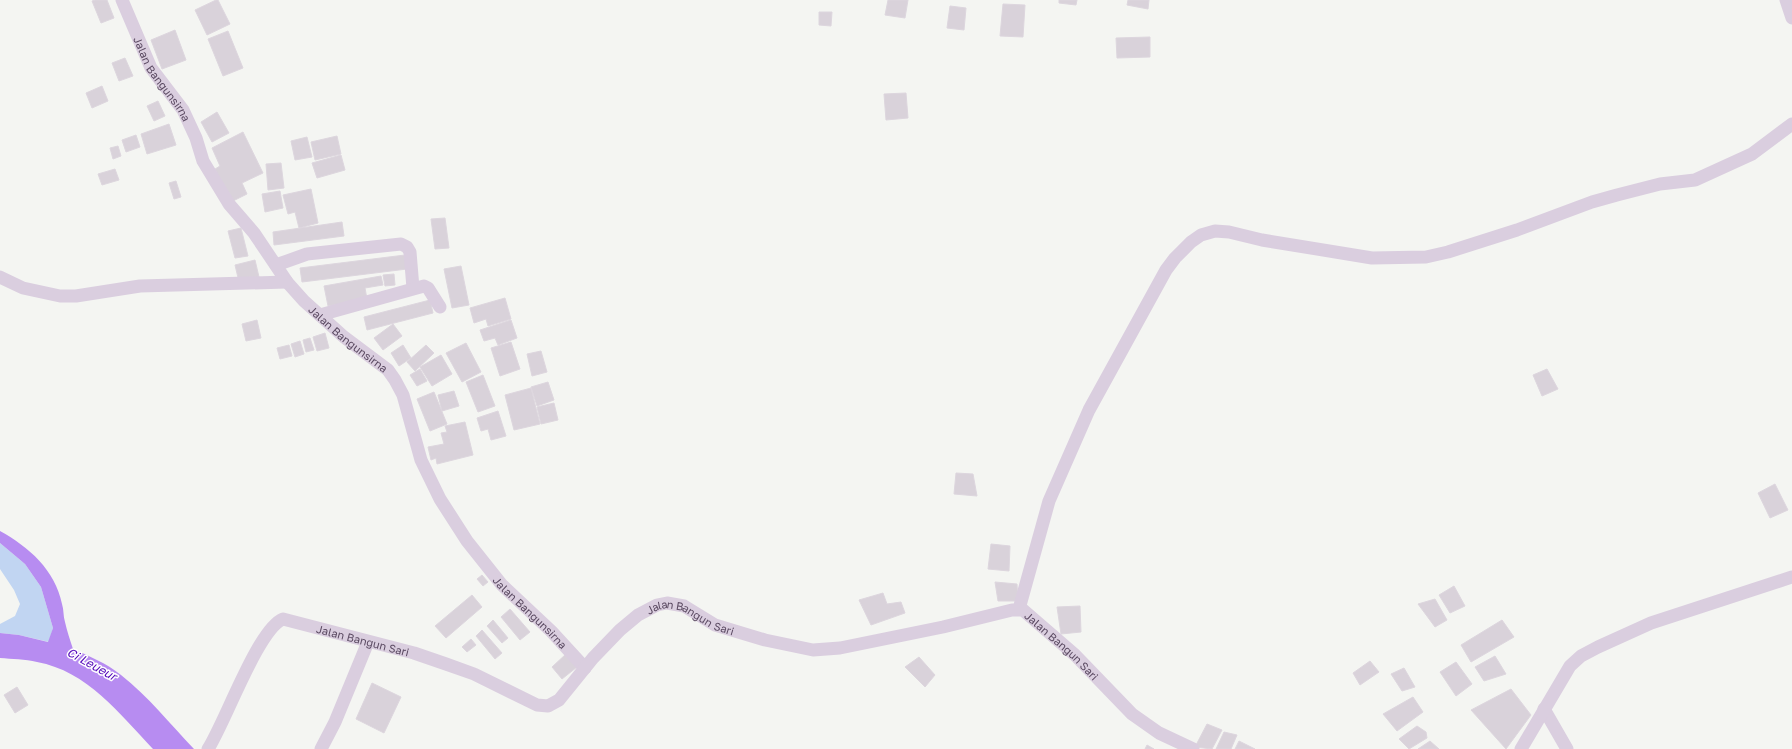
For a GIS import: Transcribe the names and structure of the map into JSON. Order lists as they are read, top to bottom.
{
  "streets": {
    "street": ["Jalan Bangunsirna", "Jalan Bangun Sari"]
  },
  "crossings": [
    ["Jalan Bangunsirna", "Jalan Bangun Sari"]
  ],
  "water": ["Ci Leueur"]
}
